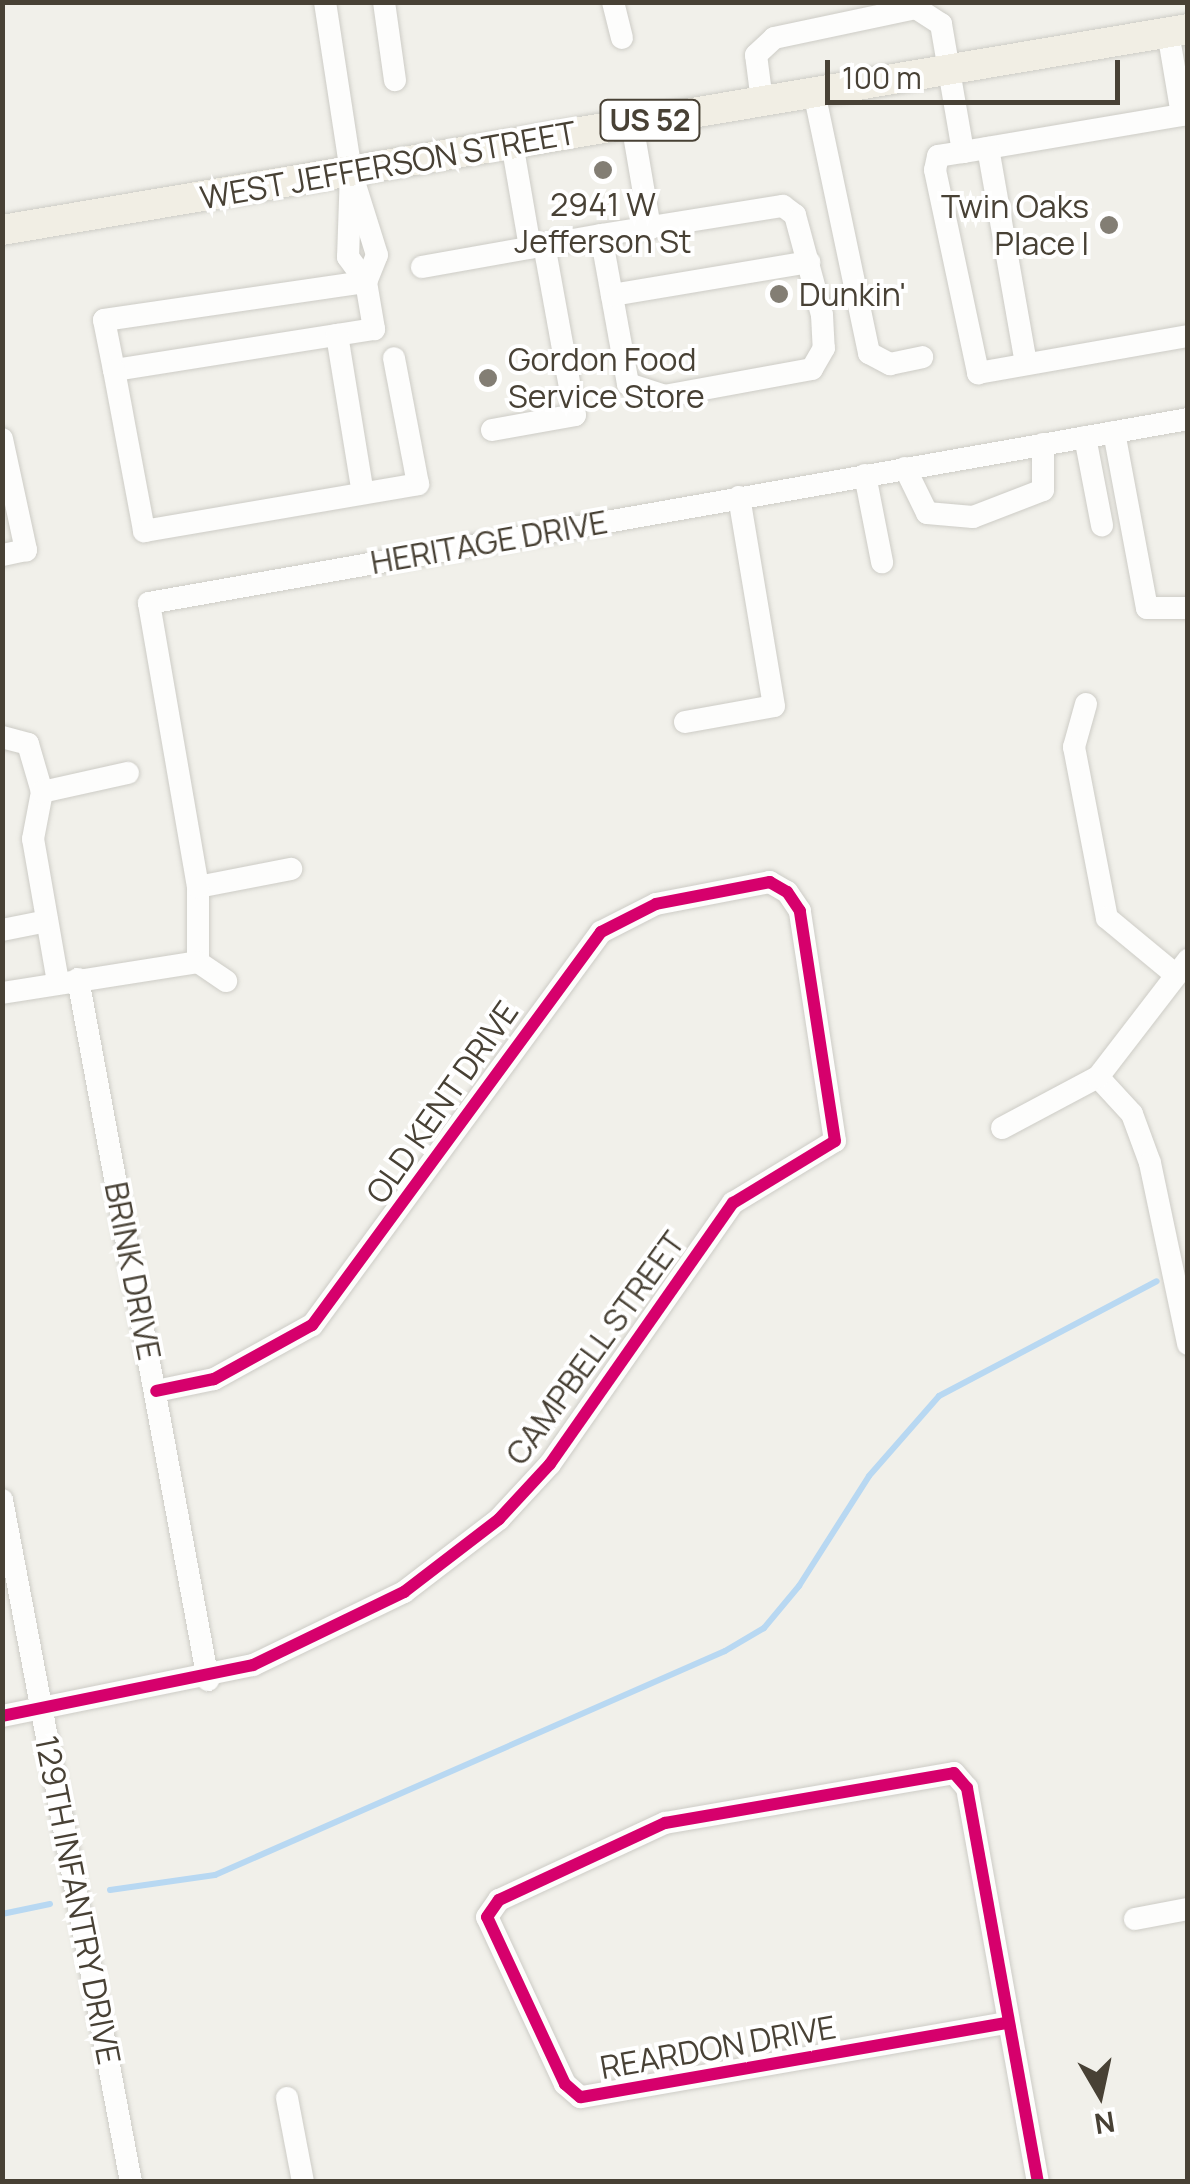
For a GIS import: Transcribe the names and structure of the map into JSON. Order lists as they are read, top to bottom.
{
  "streets": {
    "main road": ["US 52", "WEST JEFFERSON STREET"],
    "street": [
      "HERITAGE DRIVE",
      "OLD KENT DRIVE",
      "BRINK DRIVE",
      "CAMPBELL STREET",
      "129TH INFANTRY DRIVE",
      "REARDON DRIVE"
    ]
  },
  "crossings": [
    ["OLD KENT DRIVE", "BRINK DRIVE"],
    ["OLD KENT DRIVE", "CAMPBELL STREET"],
    ["BRINK DRIVE", "CAMPBELL STREET"],
    ["CAMPBELL STREET", "129TH INFANTRY DRIVE"]
  ],
  "places": [
    "2941 W Jefferson St",
    "Twin Oaks Place I",
    "Dunkin'",
    "Gordon Food Service Store"
  ],
  "scale_bar": "100 m",
  "north": "bottom"
}
